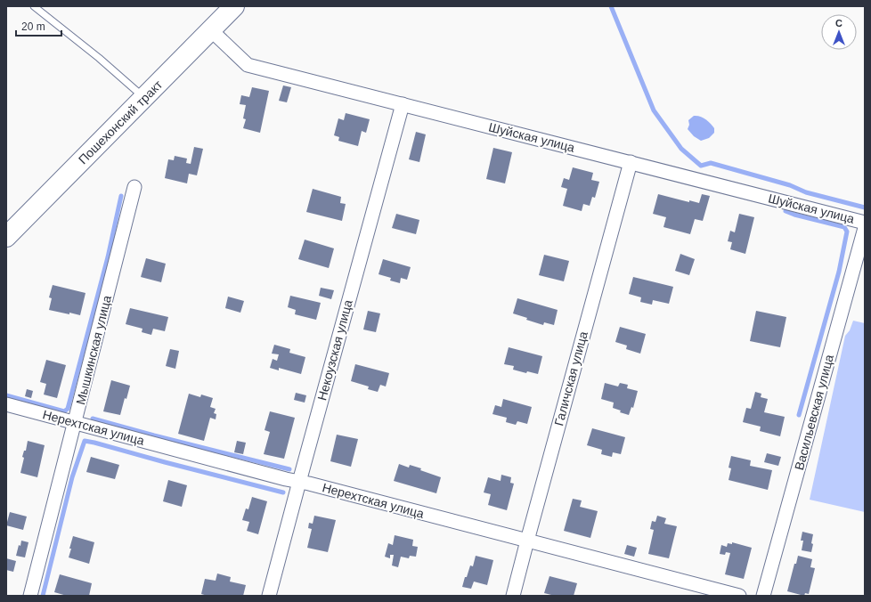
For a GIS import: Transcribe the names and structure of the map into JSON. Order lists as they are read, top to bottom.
{
  "streets": {
    "main road": ["Пошехонский тракт"],
    "street": [
      "Шуйская улица",
      "Мышкинская улица",
      "Некоузская улица",
      "Галичская улица",
      "Васильевская улица",
      "Нерехтская улица"
    ]
  },
  "crossings": [
    ["Пошехонский тракт", "Шуйская улица"],
    ["Шуйская улица", "Некоузская улица"],
    ["Шуйская улица", "Галичская улица"],
    ["Мышкинская улица", "Нерехтская улица"],
    ["Некоузская улица", "Нерехтская улица"],
    ["Галичская улица", "Нерехтская улица"]
  ],
  "scale_bar": "20 m",
  "north": "top"
}
